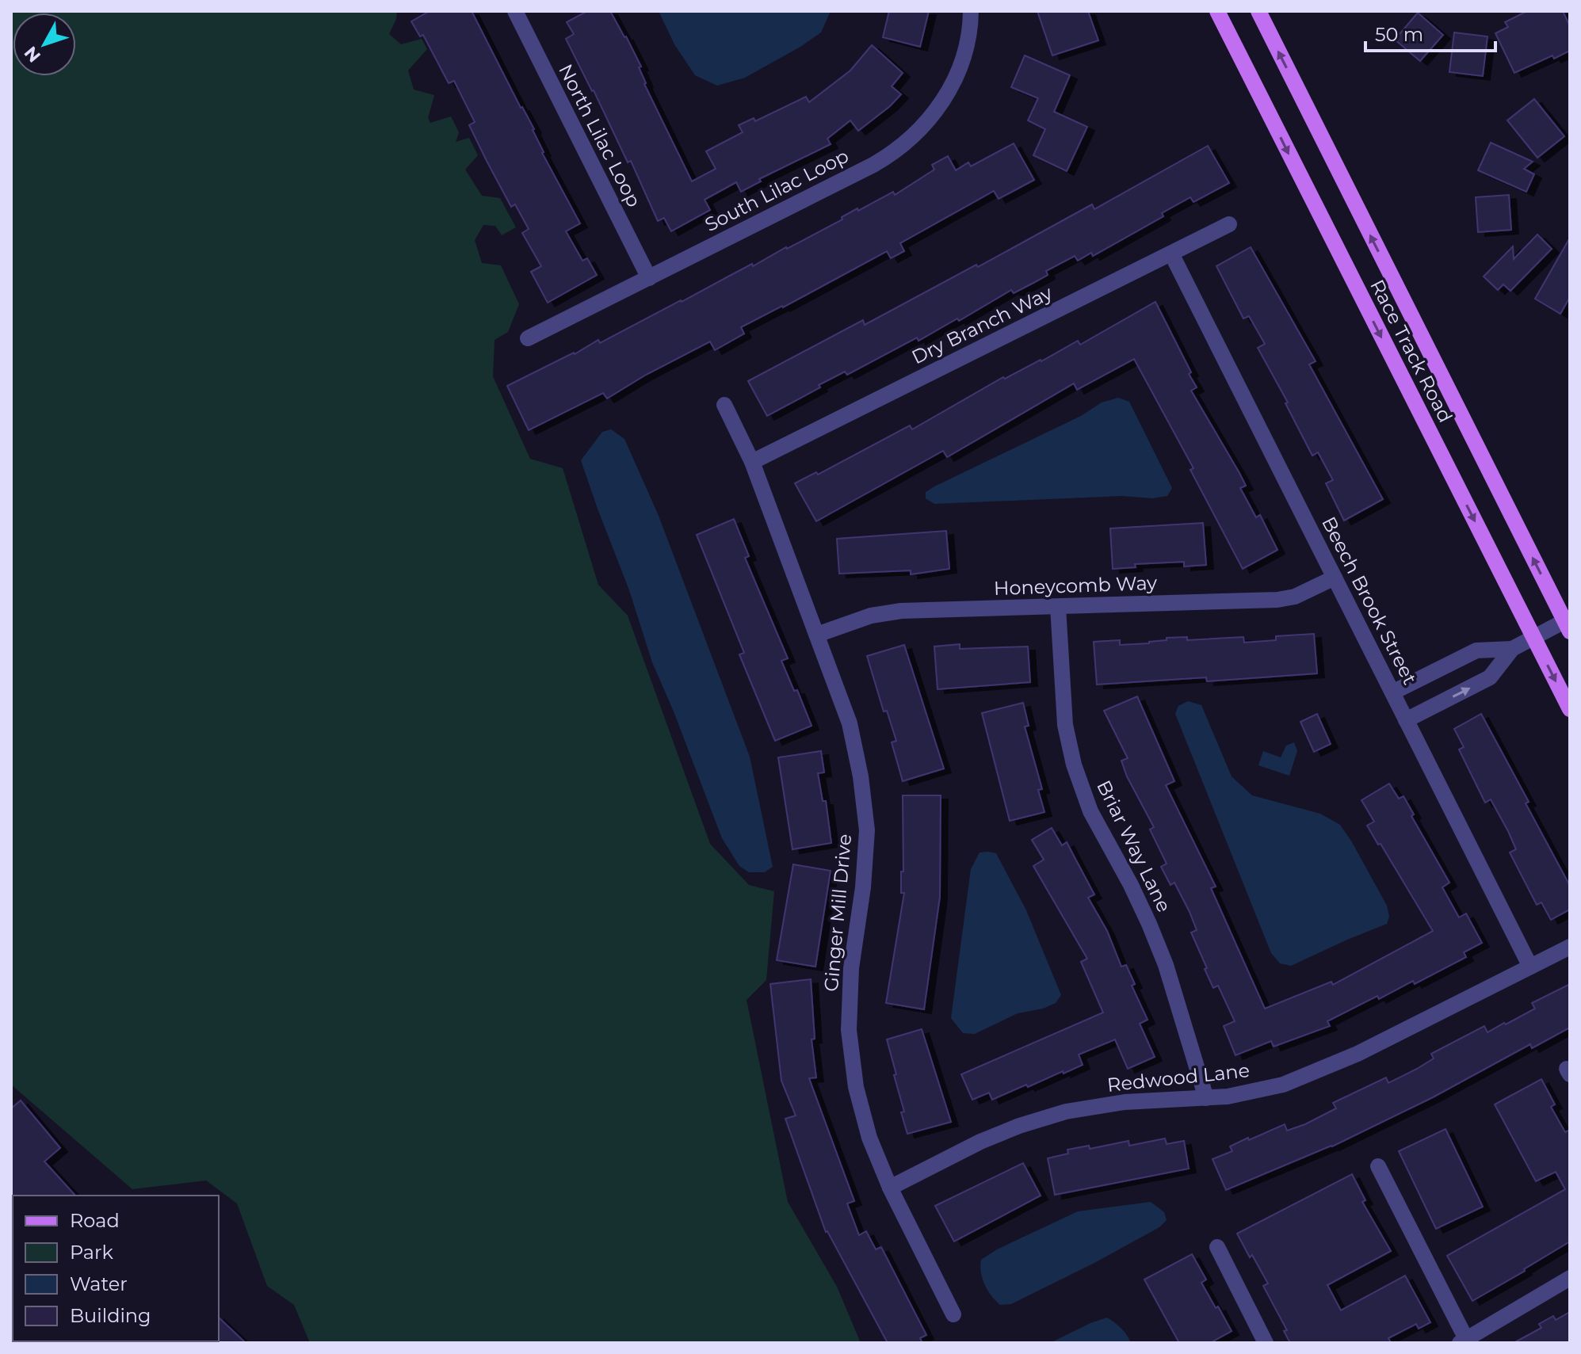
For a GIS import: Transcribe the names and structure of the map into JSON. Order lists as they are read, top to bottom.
{
  "streets": {
    "main road": ["Race Track Road"],
    "street": [
      "North Lilac Loop",
      "South Lilac Loop",
      "Dry Branch Way",
      "Honeycomb Way",
      "Beech Brook Street",
      "Briar Way Lane",
      "Ginger Mill Drive",
      "Redwood Lane"
    ]
  },
  "crossings": [
    ["North Lilac Loop", "South Lilac Loop"],
    ["Dry Branch Way", "Beech Brook Street"],
    ["Dry Branch Way", "Ginger Mill Drive"],
    ["Honeycomb Way", "Beech Brook Street"],
    ["Honeycomb Way", "Briar Way Lane"],
    ["Honeycomb Way", "Ginger Mill Drive"],
    ["Beech Brook Street", "Redwood Lane"],
    ["Briar Way Lane", "Redwood Lane"],
    ["Ginger Mill Drive", "Redwood Lane"]
  ],
  "legend": [
    "Road",
    "Park",
    "Water",
    "Building"
  ],
  "scale_bar": "50 m",
  "north": "bottom left"
}
